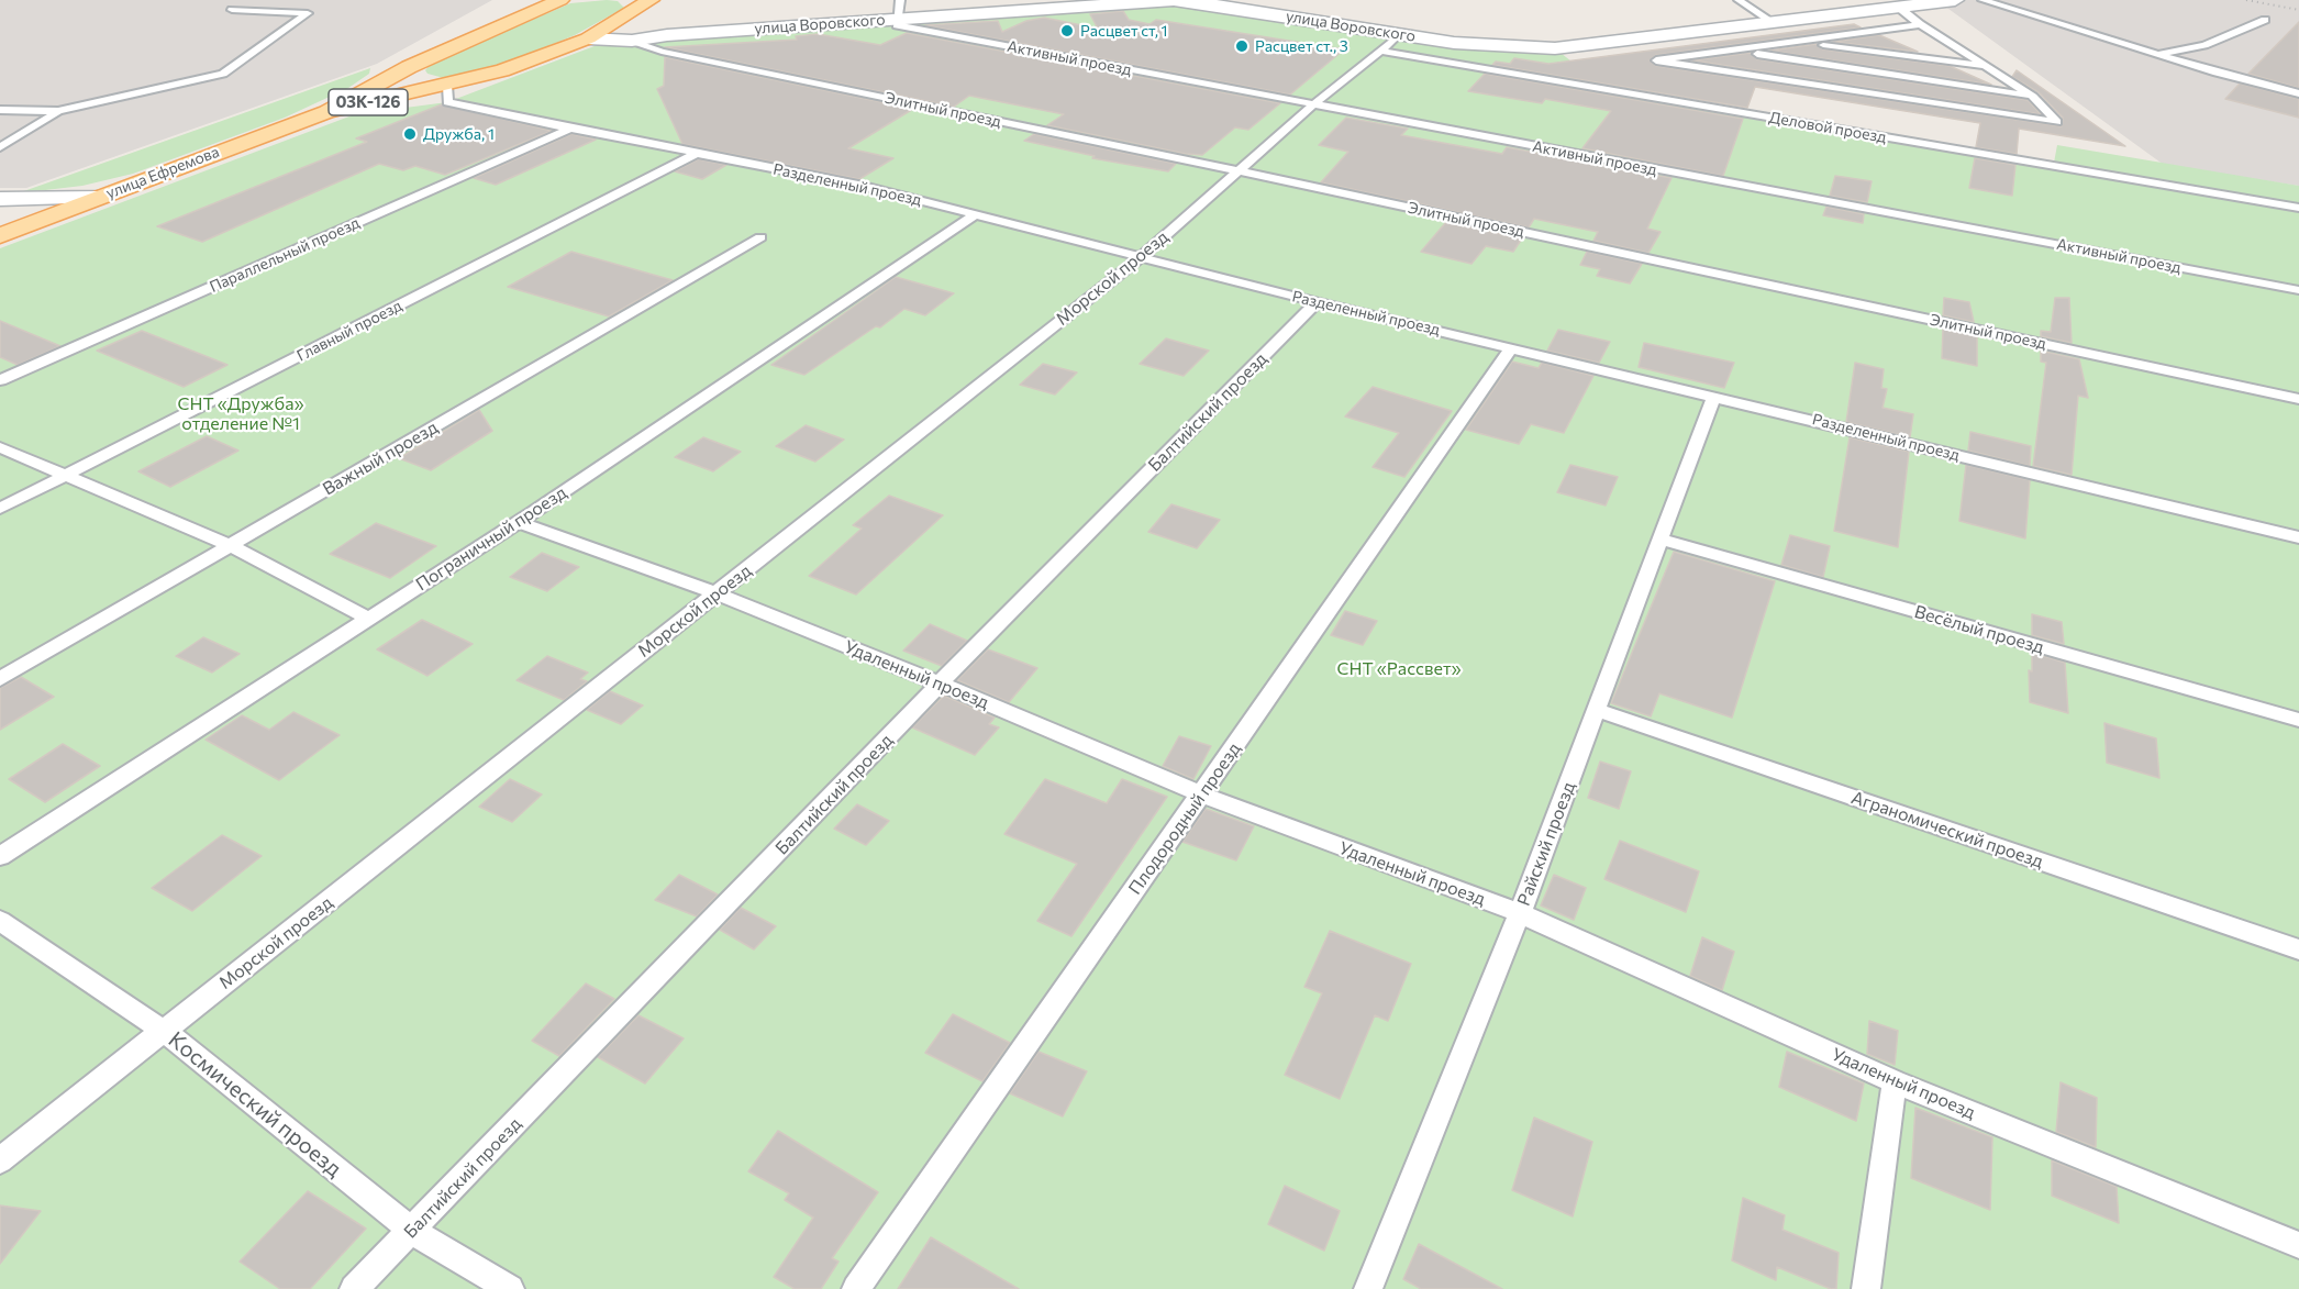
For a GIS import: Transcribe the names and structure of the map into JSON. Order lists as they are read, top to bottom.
{
  "streets": {
    "main road": ["03К-126", "улица Ефремова"],
    "street": ["улица Воровского"],
    "lane": [
      "Активный проезд",
      "Элитный проезд",
      "Деловой проезд",
      "Разделенный проезд",
      "Параллельный проезд",
      "Морской проезд",
      "Главный проезд",
      "Балтийский проезд",
      "Важный проезд",
      "Пограничный проезд",
      "Весёлый проезд",
      "Удаленный проезд",
      "Плодородный проезд",
      "Аграномический проезд",
      "Райский проезд",
      "Космический проезд"
    ]
  },
  "crossings": [
    ["улица Воровского", "Активный проезд"],
    ["улица Воровского", "Элитный проезд"],
    ["улица Воровского", "улица Ефремова"],
    ["Активный проезд", "Морской проезд"],
    ["03К-126", "улица Ефремова"],
    ["03К-126", "Разделенный проезд"],
    ["Элитный проезд", "Морской проезд"],
    ["Деловой проезд", "Морской проезд"],
    ["улица Ефремова", "Разделенный проезд"],
    ["Разделенный проезд", "Параллельный проезд"],
    ["Разделенный проезд", "Морской проезд"],
    ["Разделенный проезд", "Главный проезд"],
    ["Разделенный проезд", "Балтийский проезд"],
    ["Разделенный проезд", "Пограничный проезд"],
    ["Разделенный проезд", "Плодородный проезд"],
    ["Разделенный проезд", "Райский проезд"],
    ["Морской проезд", "Удаленный проезд"],
    ["Морской проезд", "Космический проезд"],
    ["Балтийский проезд", "Удаленный проезд"],
    ["Балтийский проезд", "Космический проезд"],
    ["Пограничный проезд", "Удаленный проезд"],
    ["Весёлый проезд", "Райский проезд"],
    ["Удаленный проезд", "Плодородный проезд"],
    ["Удаленный проезд", "Райский проезд"],
    ["Аграномический проезд", "Райский проезд"]
  ],
  "parks": ["СНТ «Дружба» отделение №1", "СНТ «Рассвет»"],
  "places": ["Расцвет ст, 1", "Расцвет ст., 3", "Дружба, 1"]
}
